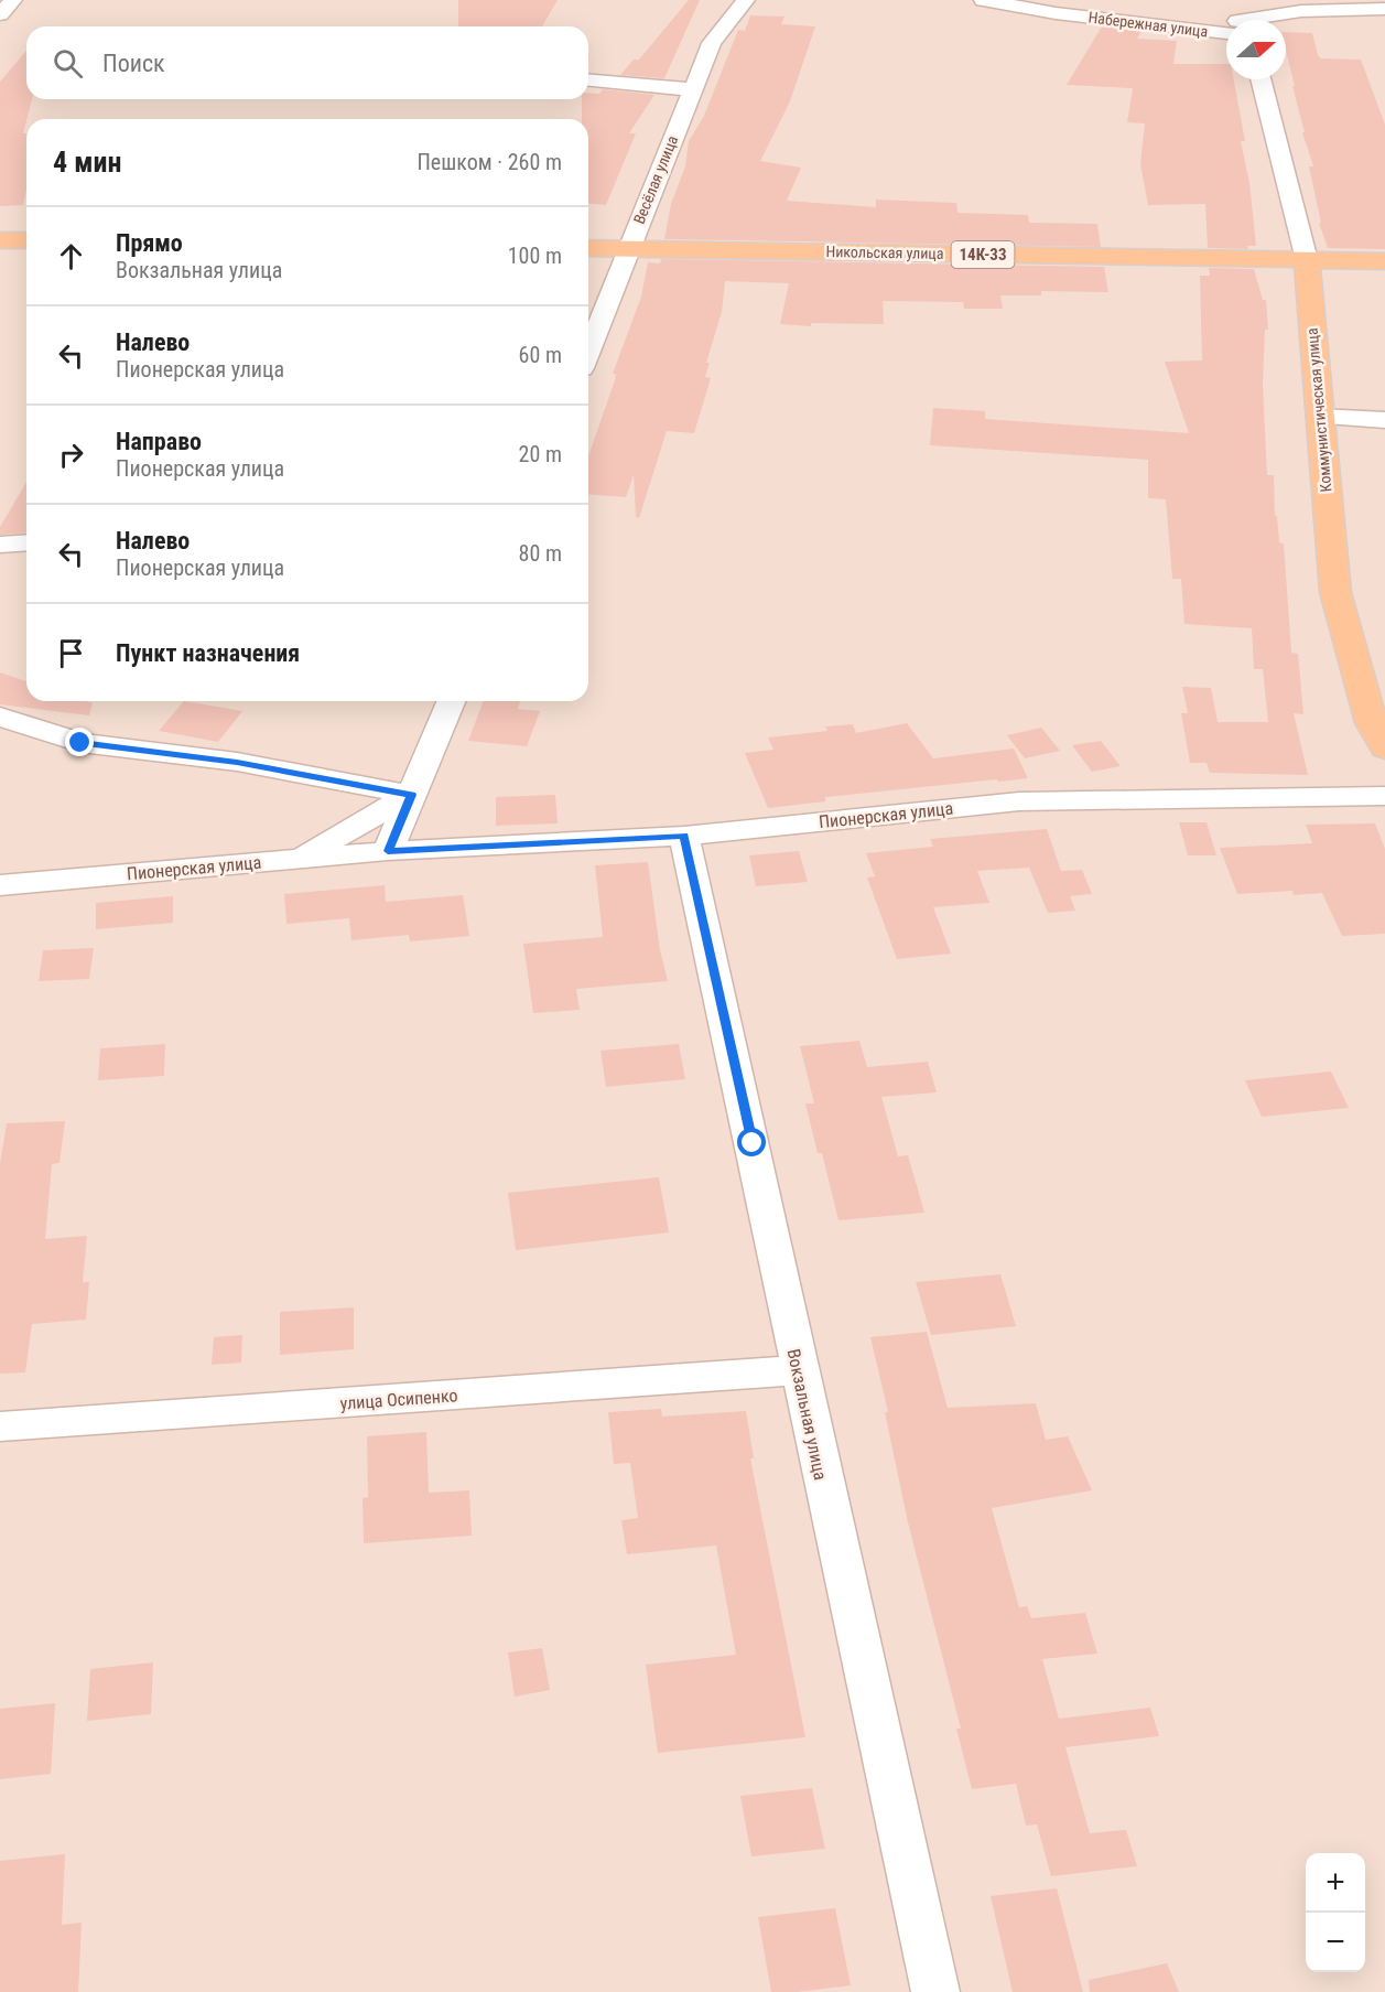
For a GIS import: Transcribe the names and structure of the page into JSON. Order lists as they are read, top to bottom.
{
  "streets": {
    "main road": ["Никольская улица", "14К-33", "Коммунистическая улица"],
    "street": [
      "Набережная улица",
      "Весёлая улица",
      "Пионерская улица",
      "улица Осипенко",
      "Вокзальная улица"
    ]
  },
  "crossings": [
    ["Весёлая улица", "Никольская улица"],
    ["Никольская улица", "Коммунистическая улица"],
    ["Пионерская улица", "Вокзальная улица"],
    ["улица Осипенко", "Вокзальная улица"]
  ],
  "north": "right",
  "page": {
    "search": "Поиск",
    "heading": ["4 мин", "Пешком · 260 m"],
    "list": [
      ["Прямо", "Вокзальная улица", "100 m"],
      ["Налево", "Пионерская улица", "60 m"],
      ["Направо", "Пионерская улица", "20 m"],
      ["Налево", "Пионерская улица", "80 m"],
      "Пункт назначения"
    ],
    "map_buttons": ["+", "−"]
  }
}
